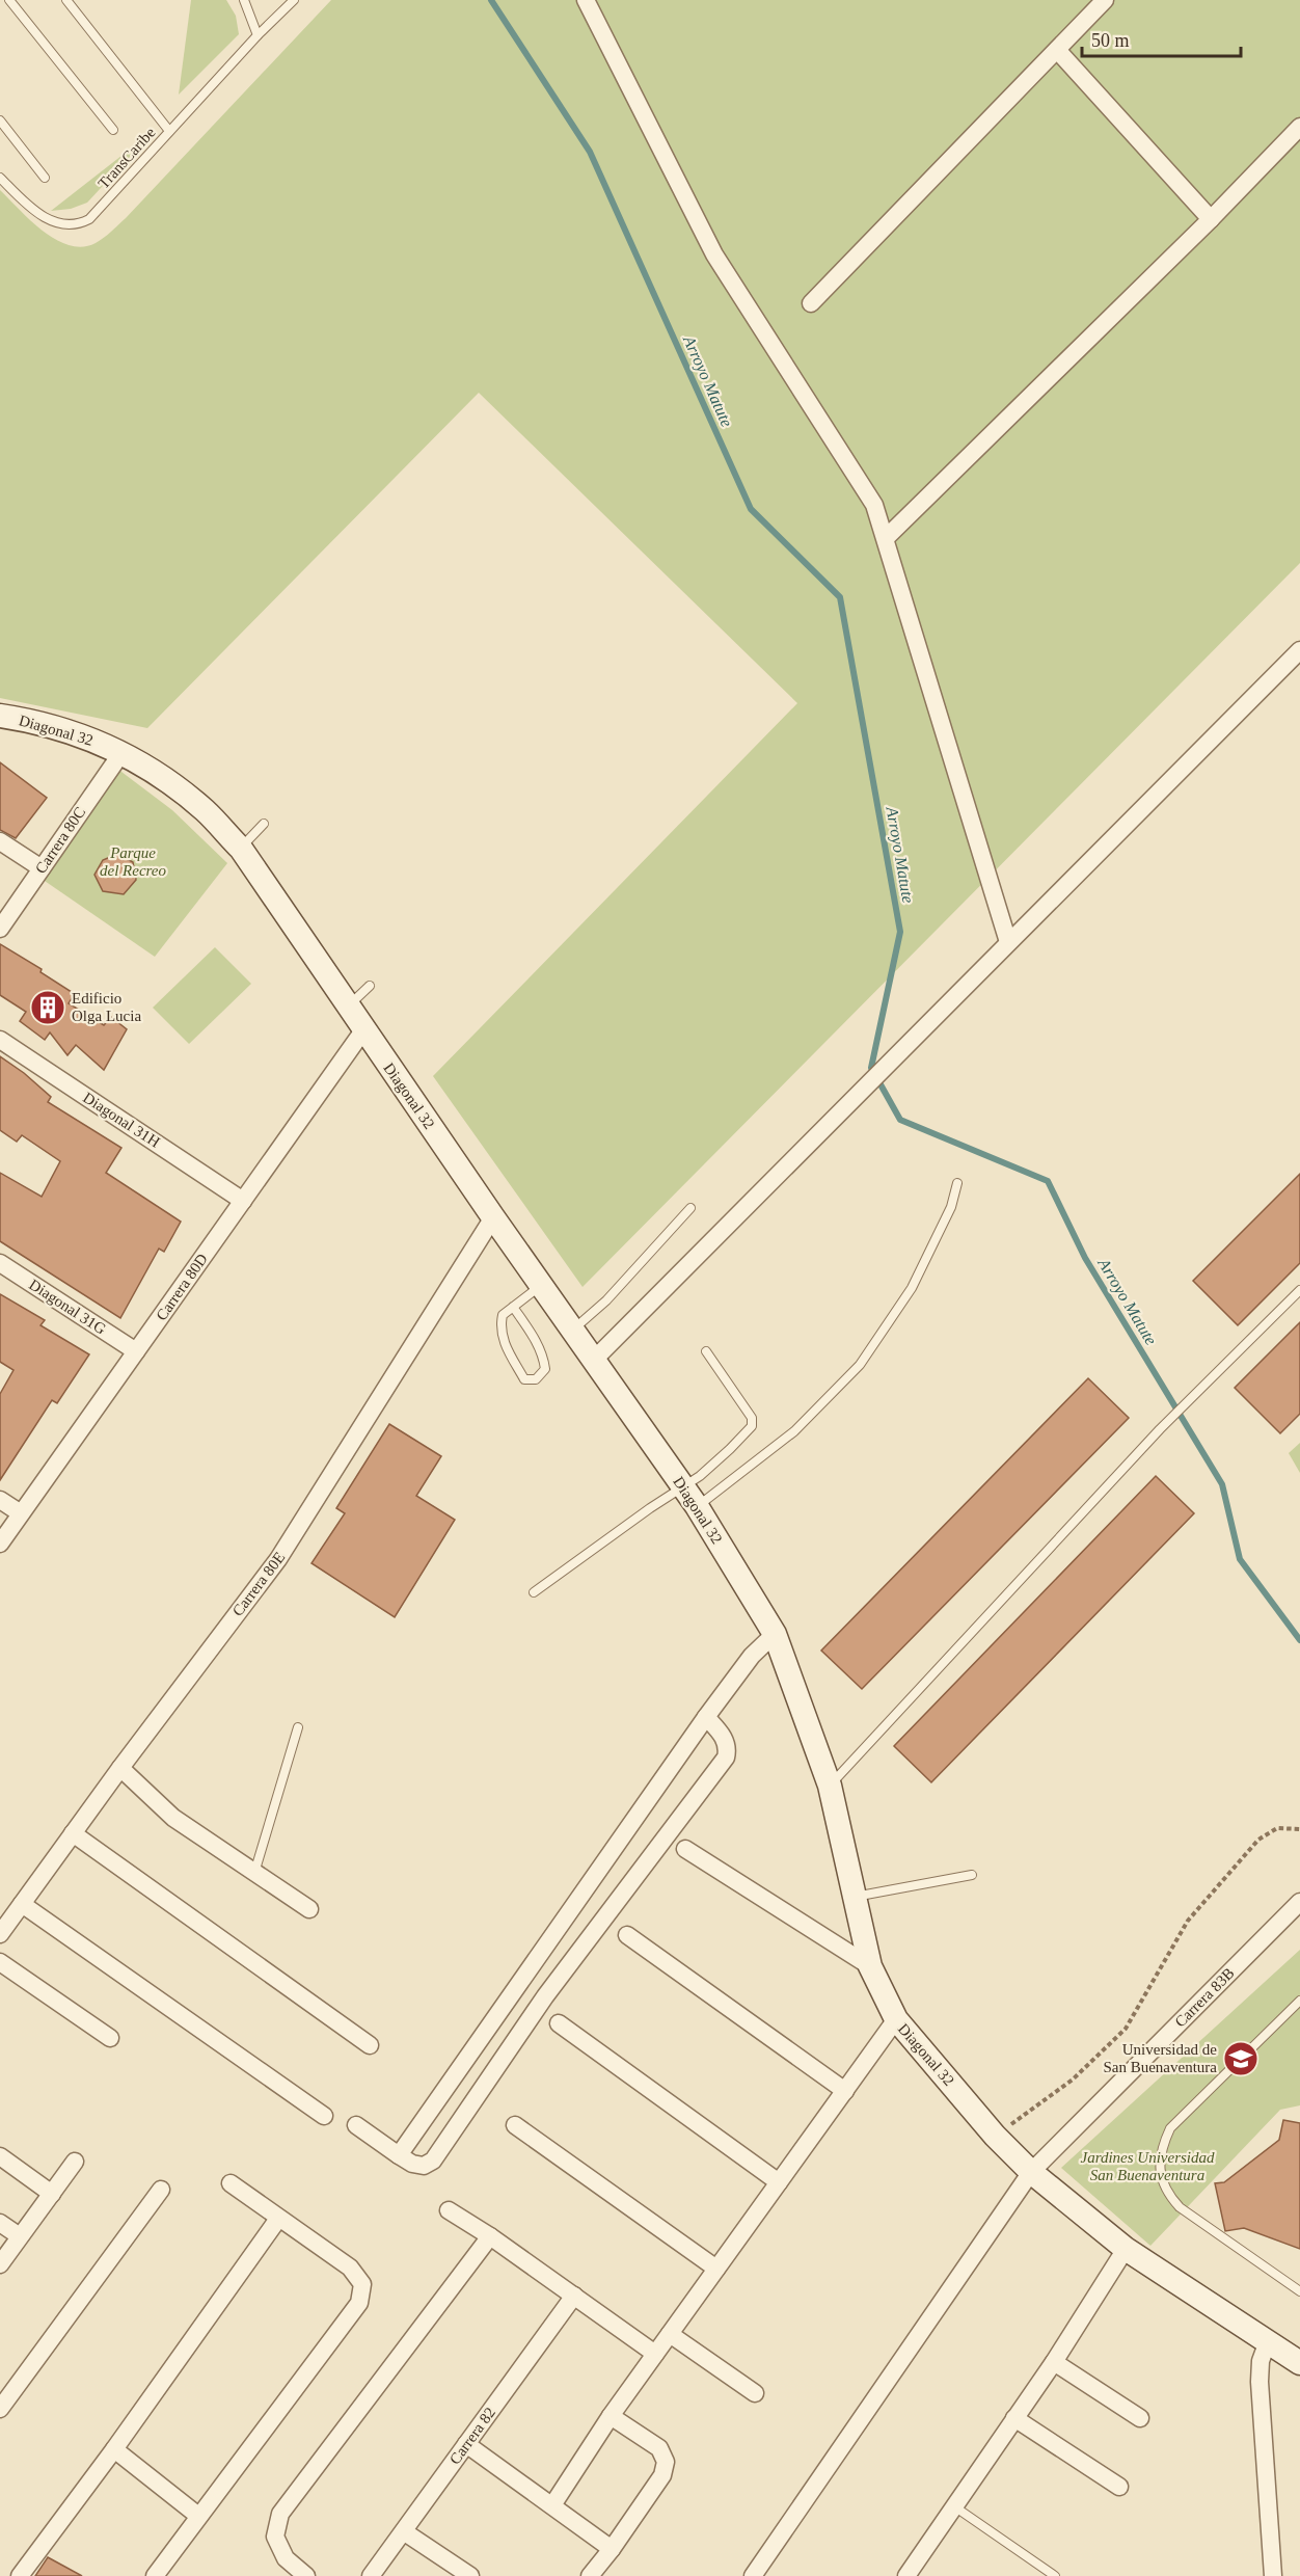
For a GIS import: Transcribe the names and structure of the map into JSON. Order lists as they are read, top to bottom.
{
  "streets": {
    "street": [
      "Diagonal 32",
      "Carrera 80C",
      "Diagonal 31H",
      "Carrera 80D",
      "Diagonal 31G",
      "Carrera 80E",
      "Carrera 83B",
      "Carrera 82"
    ],
    "lane": ["TransCaribe"]
  },
  "crossings": [
    ["Diagonal 32", "Carrera 80C"],
    ["Diagonal 32", "Carrera 80D"],
    ["Diagonal 32", "Carrera 80E"],
    ["Diagonal 32", "Carrera 83B"],
    ["Diagonal 31H", "Carrera 80D"],
    ["Carrera 80D", "Diagonal 31G"]
  ],
  "water": ["Arroyo Matute"],
  "parks": ["Parque del Recreo", "Jardines Universidad San Buenaventura"],
  "places": {
    "building": ["Edificio Olga Lucia"],
    "school or university": ["Universidad de San Buenaventura"]
  },
  "scale_bar": "50 m"
}
